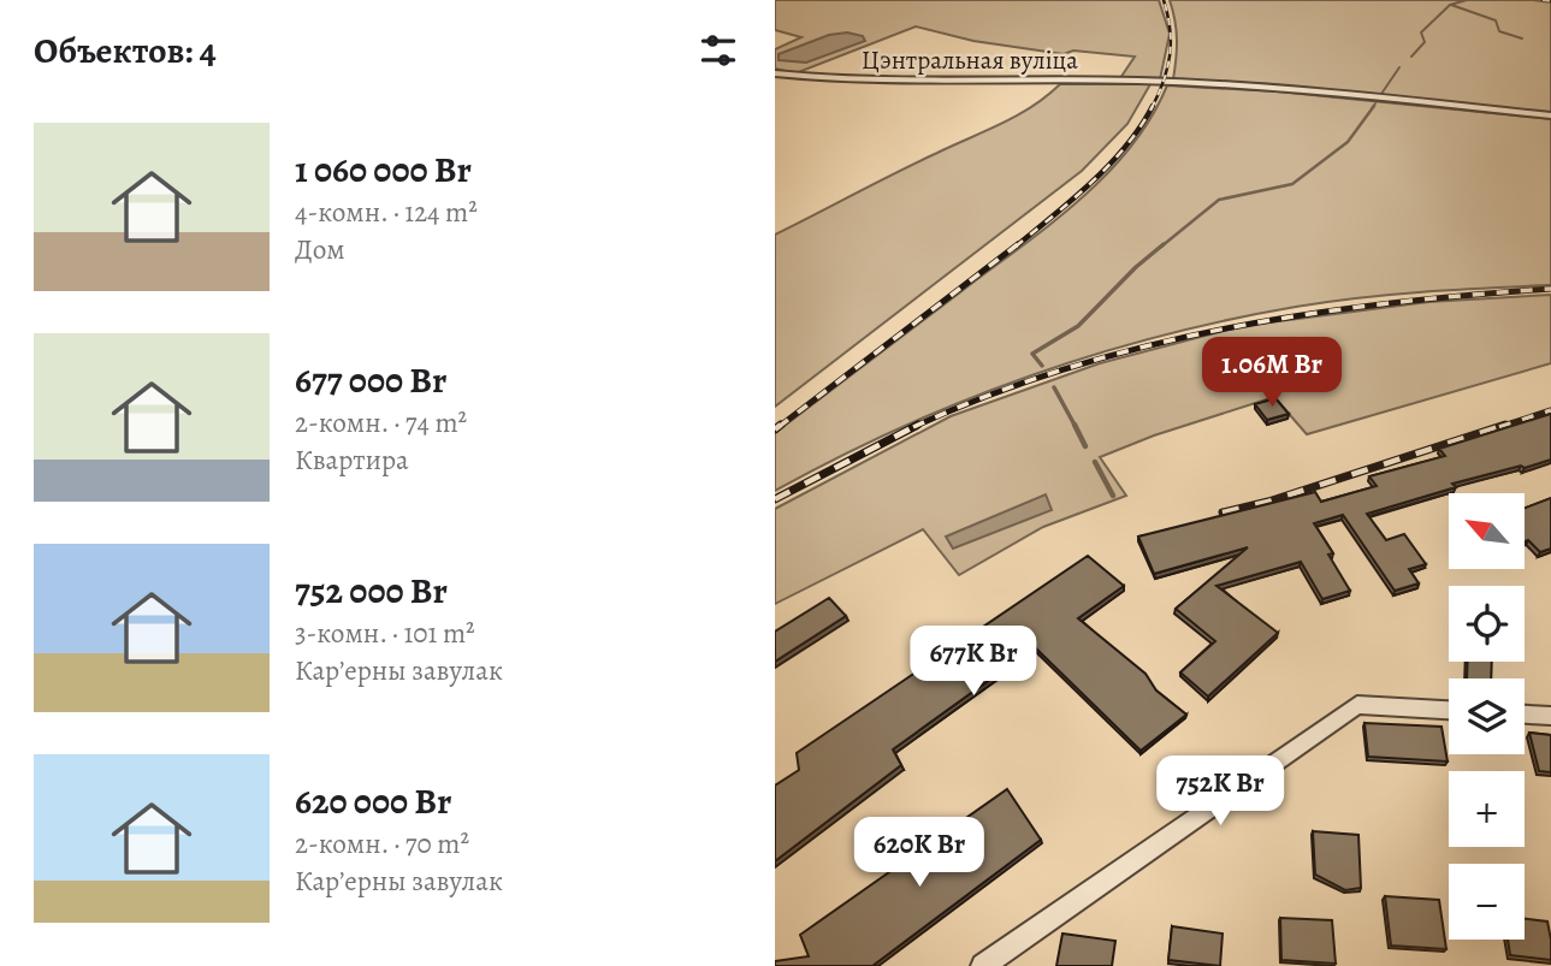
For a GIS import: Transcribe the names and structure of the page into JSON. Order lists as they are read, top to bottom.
{
  "streets": {
    "street": ["Цэнтральная вуліца"]
  },
  "north": "top left",
  "page": {
    "heading": "Объектов: 4",
    "list": [
      {
        "name": "1 060 000 Br",
        "note": "4-комн. · 124 m² · Дом"
      },
      {
        "name": "677 000 Br",
        "note": "2-комн. · 74 m² · Квартира"
      },
      {
        "name": "752 000 Br",
        "note": "3-комн. · 101 m² · Карʼерны завулак"
      },
      {
        "name": "620 000 Br",
        "note": "2-комн. · 70 m² · Карʼерны завулак"
      }
    ],
    "price": [
      "1.06M Br",
      "677K Br",
      "752K Br",
      "620K Br"
    ],
    "map_buttons": ["+", "−"]
  }
}
